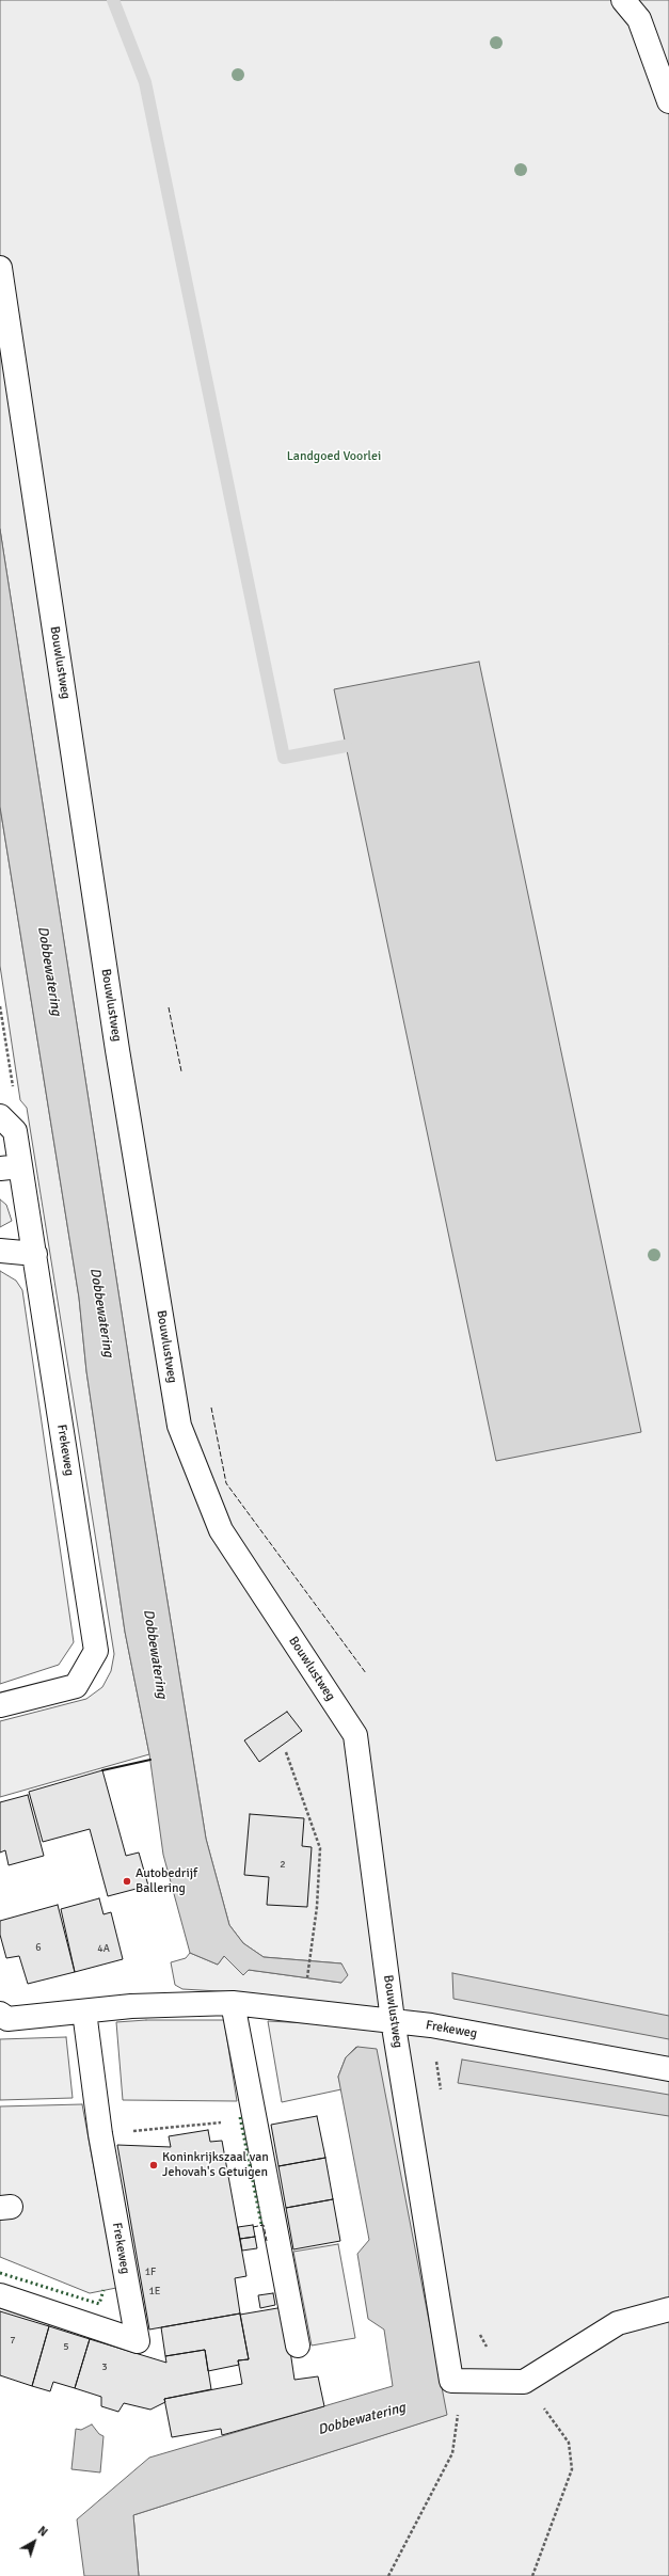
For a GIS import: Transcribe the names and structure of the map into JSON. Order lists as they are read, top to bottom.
{
  "streets": {
    "street": ["Bouwlustweg", "Frekeweg"]
  },
  "crossings": [
    ["Bouwlustweg", "Frekeweg"]
  ],
  "water": ["Dobbewatering"],
  "parks": ["Landgoed Voorlei"],
  "places": ["Autobedrijf Ballering", "Koninkrijkszaal van Jehovah's Getuigen"],
  "house_numbers": [
    "2",
    "6",
    "4A",
    "1F",
    "1E",
    "7",
    "5",
    "3"
  ],
  "north": "top right"
}
